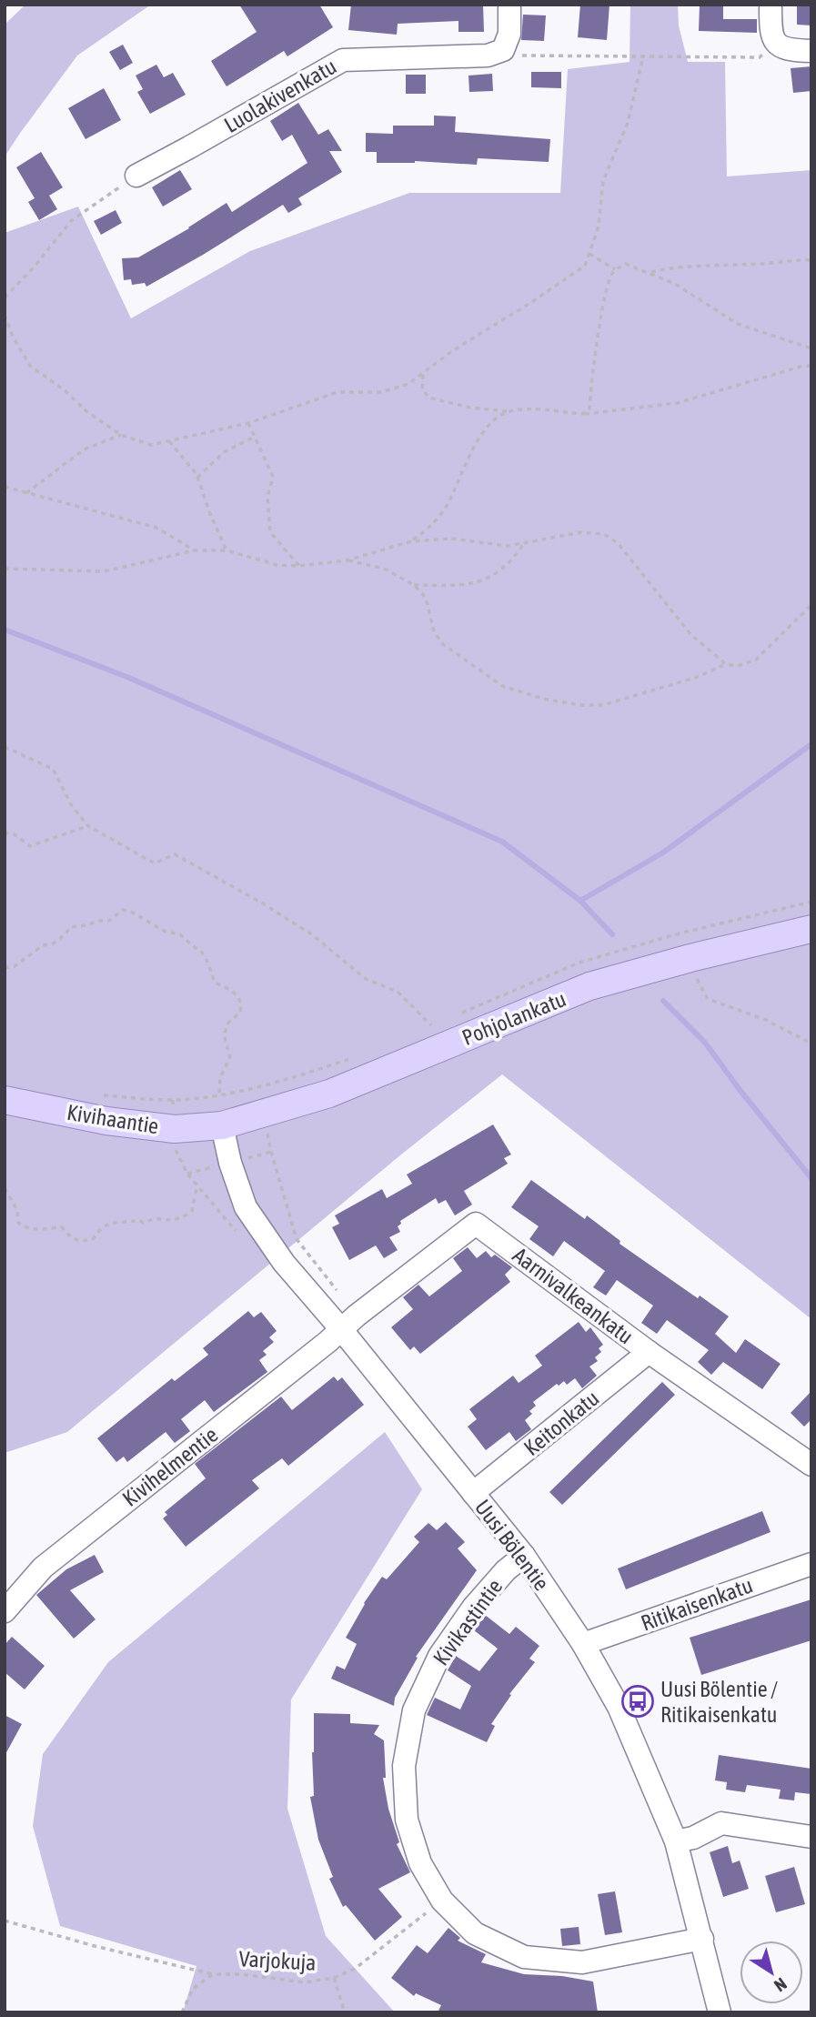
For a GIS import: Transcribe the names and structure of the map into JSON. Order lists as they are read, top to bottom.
{
  "streets": {
    "main road": ["Pohjolankatu", "Kivihaantie"],
    "street": [
      "Luolakivenkatu",
      "Aarnivalkeankatu",
      "Keitonkatu",
      "Kivihelmentie",
      "Uusi Bölentie",
      "Ritikaisenkatu",
      "Kivikastintie"
    ],
    "path": ["Varjokuja"]
  },
  "crossings": [
    ["Pohjolankatu", "Kivihaantie"],
    ["Pohjolankatu", "Uusi Bölentie"],
    ["Kivihaantie", "Uusi Bölentie"],
    ["Aarnivalkeankatu", "Keitonkatu"],
    ["Aarnivalkeankatu", "Kivihelmentie"],
    ["Aarnivalkeankatu", "Uusi Bölentie"],
    ["Keitonkatu", "Uusi Bölentie"],
    ["Kivihelmentie", "Uusi Bölentie"],
    ["Uusi Bölentie", "Ritikaisenkatu"],
    ["Uusi Bölentie", "Kivikastintie"],
    ["Kivikastintie", "Varjokuja"]
  ],
  "places": {
    "bus stop": ["Uusi Bölentie / Ritikaisenkatu"]
  },
  "north": "bottom right"
}
